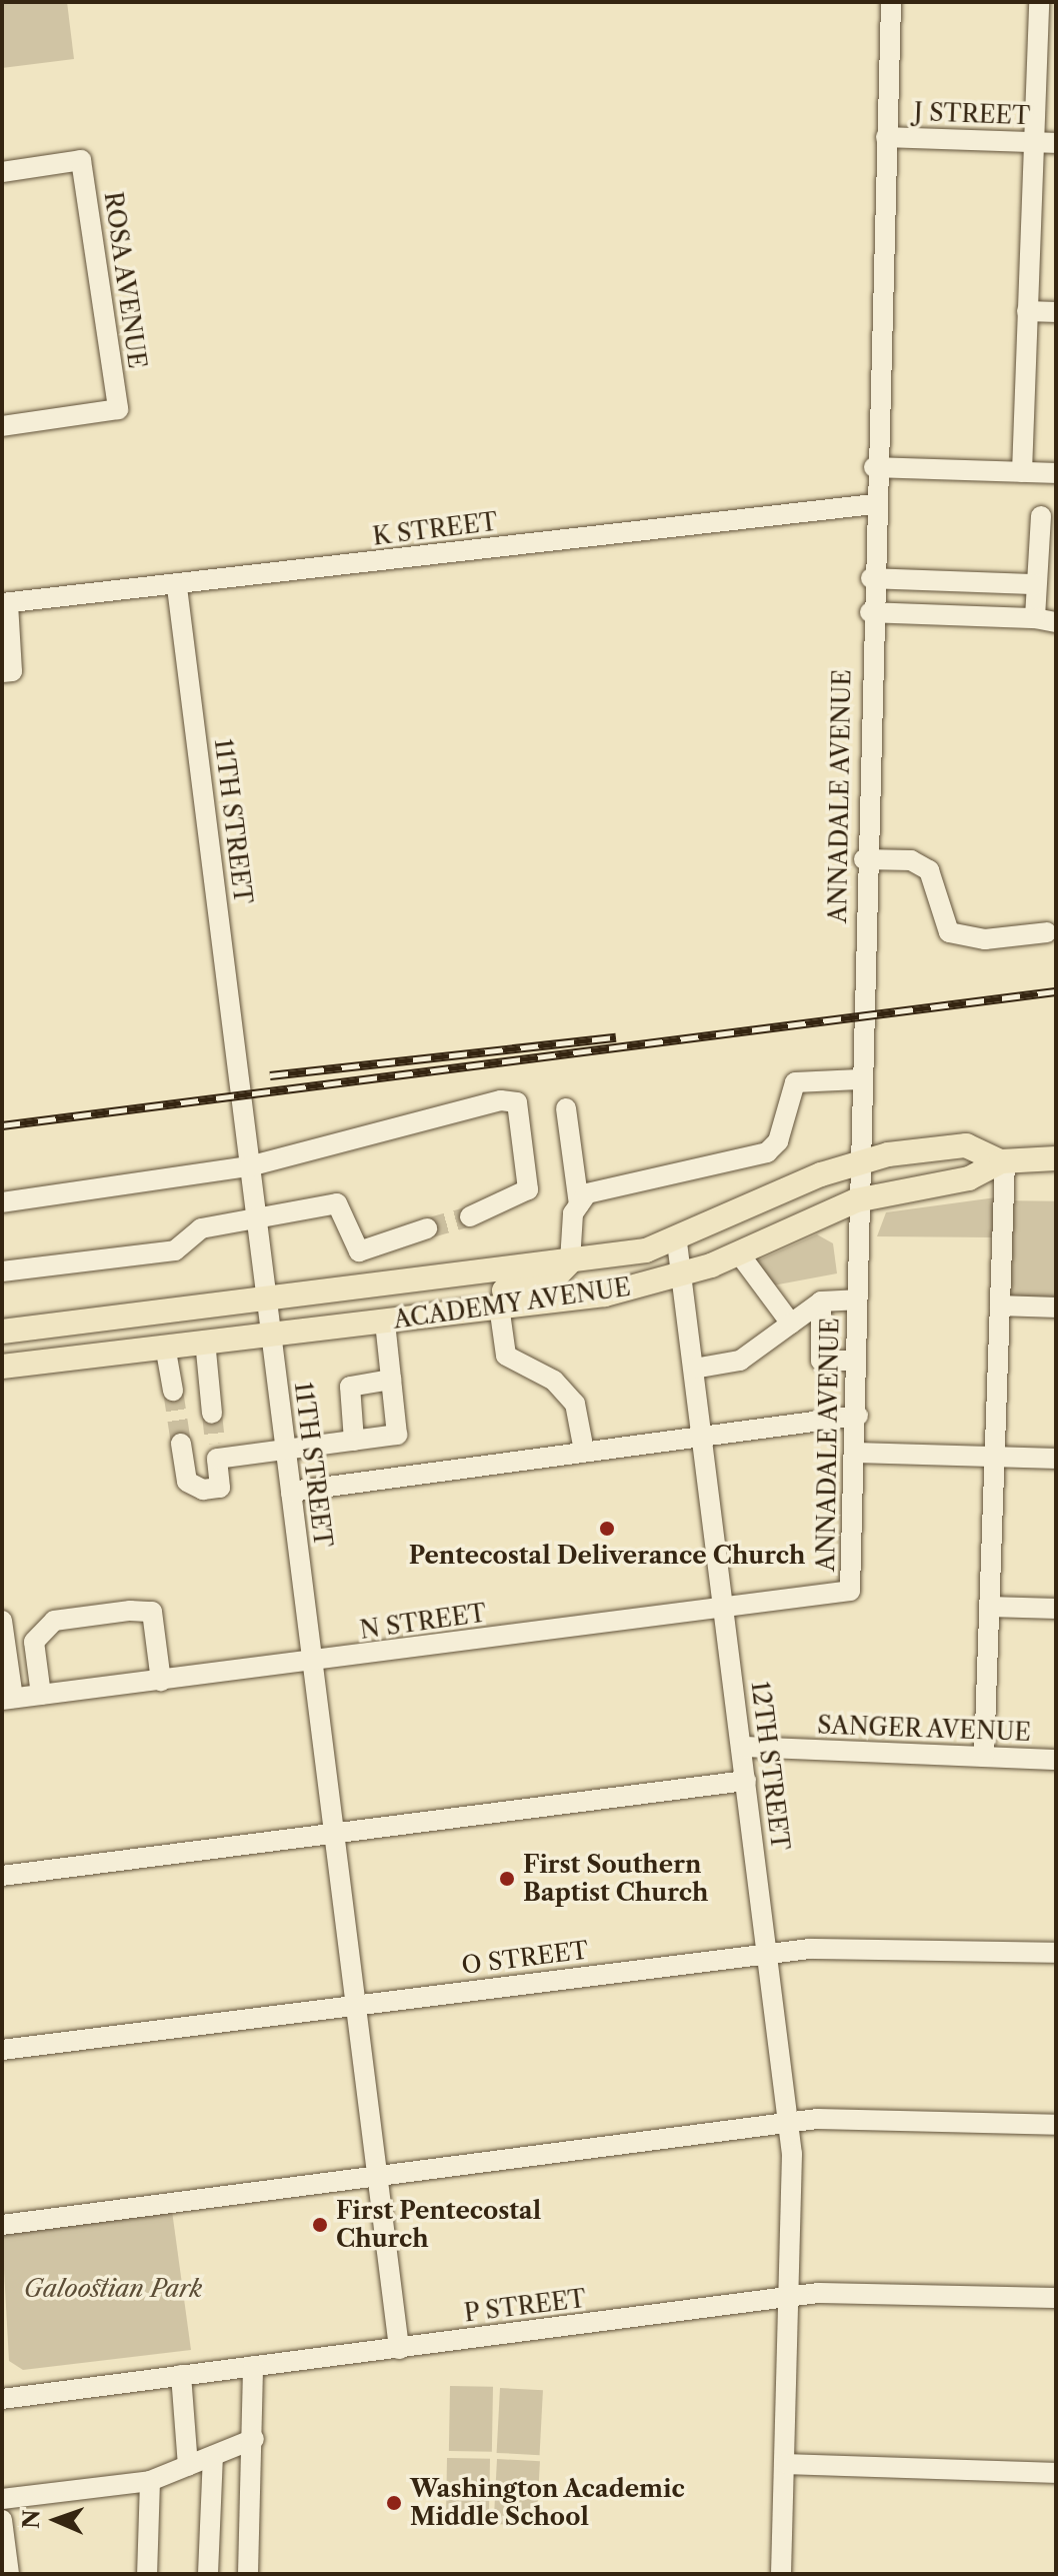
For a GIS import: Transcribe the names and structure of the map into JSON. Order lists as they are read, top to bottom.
{
  "streets": {
    "main road": ["ACADEMY AVENUE"],
    "street": [
      "J STREET",
      "ROSA AVENUE",
      "K STREET",
      "ANNADALE AVENUE",
      "11TH STREET",
      "N STREET",
      "SANGER AVENUE",
      "12TH STREET",
      "O STREET",
      "P STREET"
    ]
  },
  "crossings": [
    ["J STREET", "ANNADALE AVENUE"],
    ["K STREET", "ANNADALE AVENUE"],
    ["K STREET", "11TH STREET"],
    ["ANNADALE AVENUE", "ACADEMY AVENUE"],
    ["ANNADALE AVENUE", "N STREET"],
    ["11TH STREET", "ACADEMY AVENUE"],
    ["11TH STREET", "N STREET"],
    ["11TH STREET", "O STREET"],
    ["11TH STREET", "P STREET"],
    ["ACADEMY AVENUE", "12TH STREET"],
    ["N STREET", "12TH STREET"],
    ["SANGER AVENUE", "12TH STREET"],
    ["12TH STREET", "O STREET"],
    ["12TH STREET", "P STREET"]
  ],
  "parks": ["Galoostian Park"],
  "places": [
    "Pentecostal Deliverance Church",
    "First Southern Baptist Church",
    "First Pentecostal Church",
    "Washington Academic Middle School"
  ],
  "north": "left"
}
